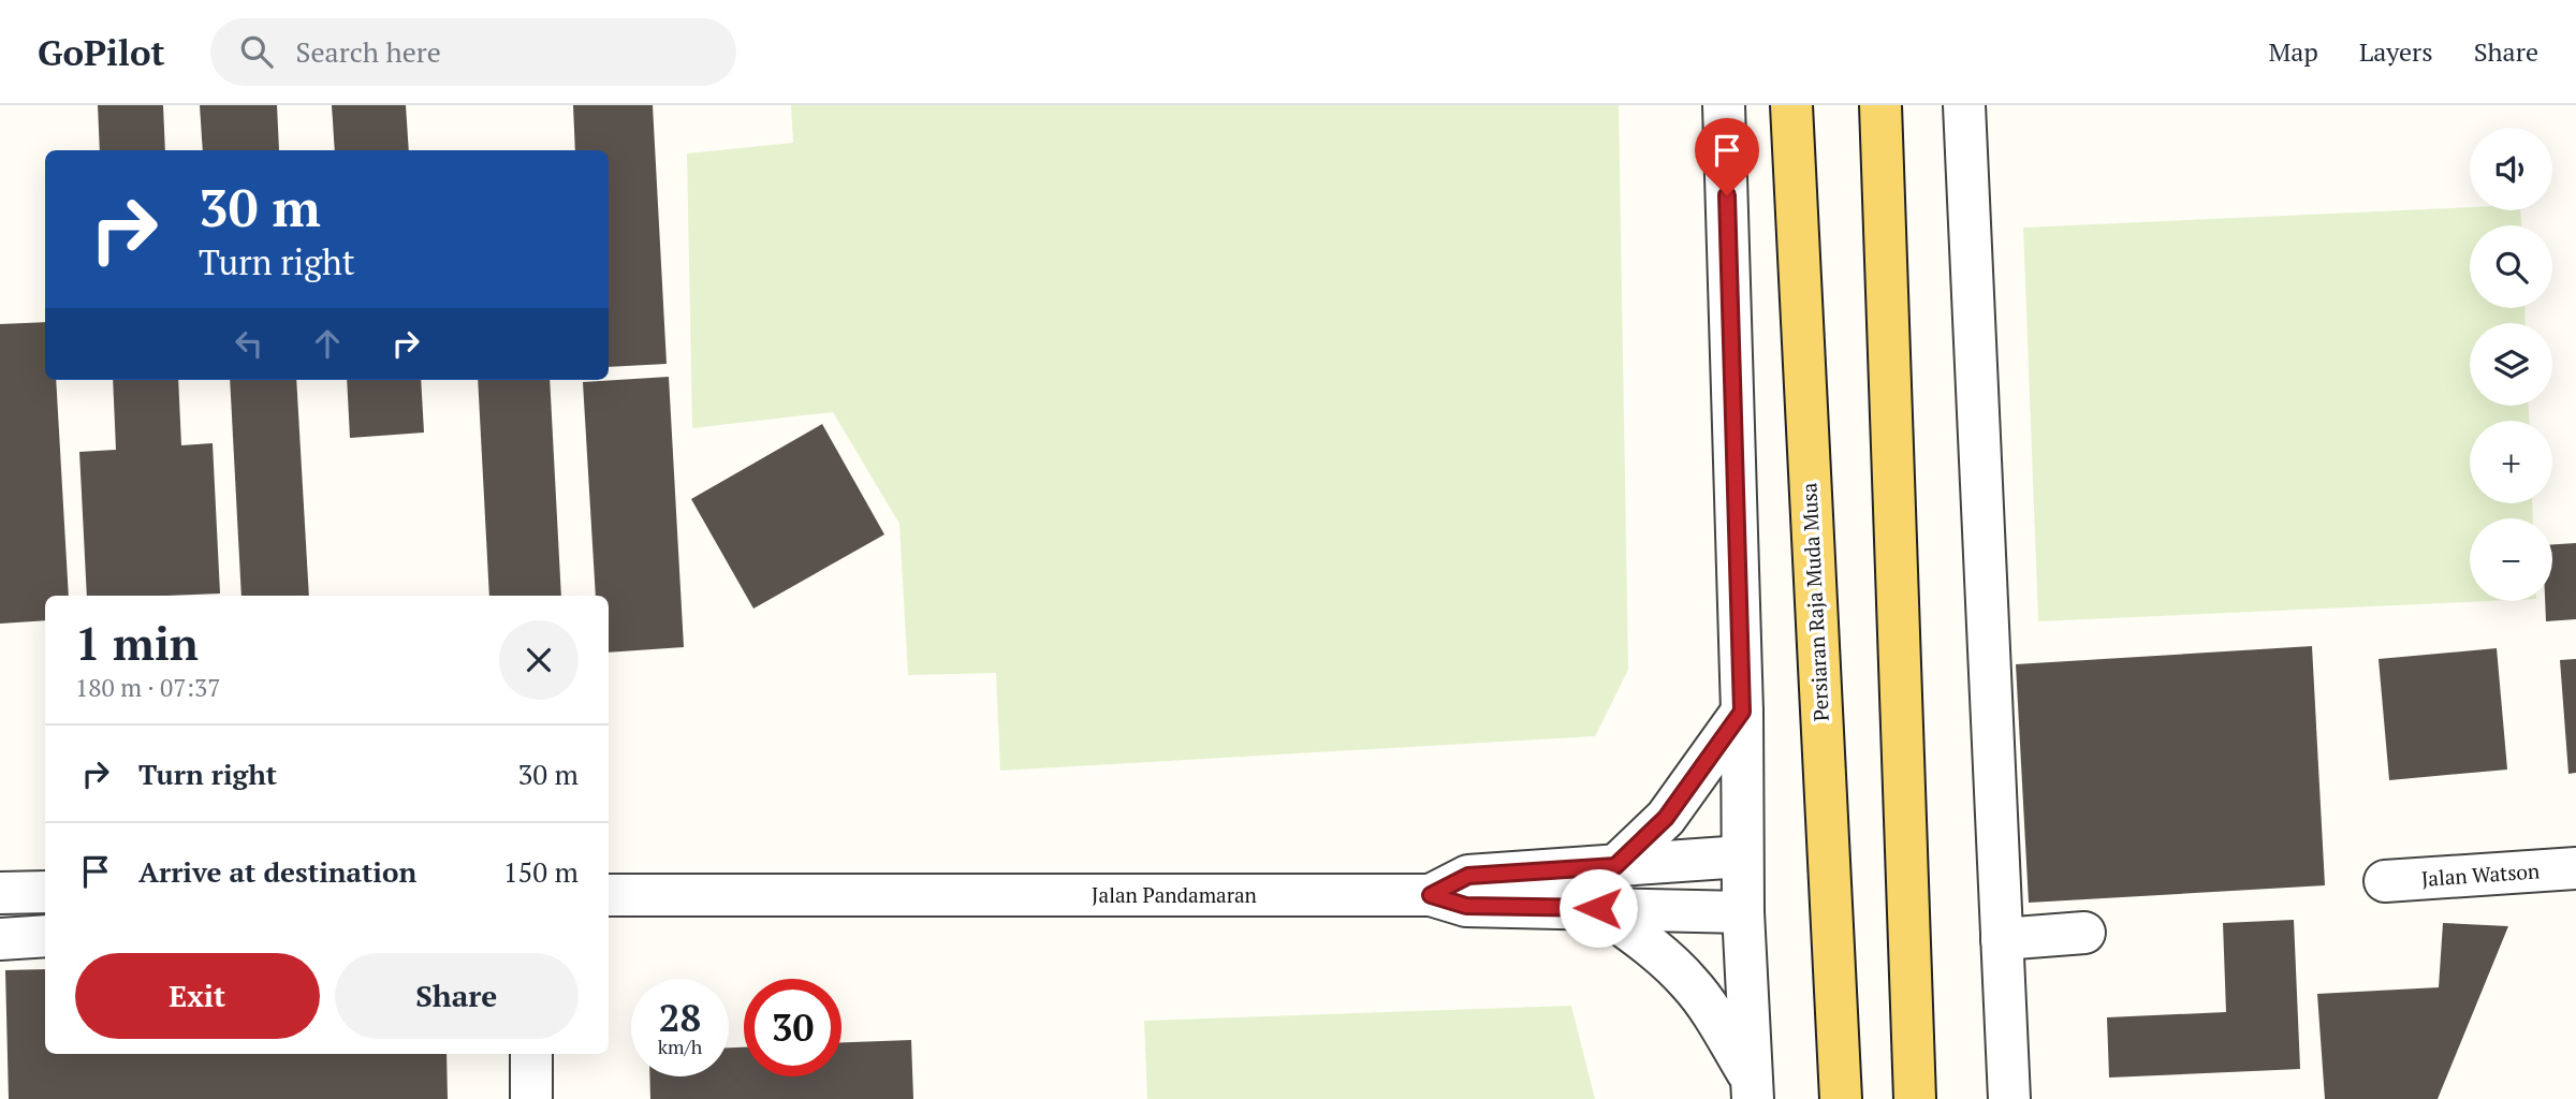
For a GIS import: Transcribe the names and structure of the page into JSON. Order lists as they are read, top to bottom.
{
  "streets": {
    "main road": ["Persiaran Raja Muda Musa"],
    "street": ["Jalan Watson", "Jalan Pandamaran"]
  },
  "page": {
    "header": "GoPilot",
    "search": "Search here",
    "nav": ["Map", "Layers", "Share"],
    "map_buttons": ["+", "−"],
    "turn": ["30 m", "Turn right"],
    "heading": ["1 min", "180 m · 07:37"],
    "list": [
      {
        "name": "Turn right",
        "value": "30 m"
      },
      {
        "name": "Arrive at destination",
        "value": "150 m"
      }
    ],
    "buttons": ["Exit", "Share"],
    "speed": "28 km/h",
    "limit": "30"
  }
}
